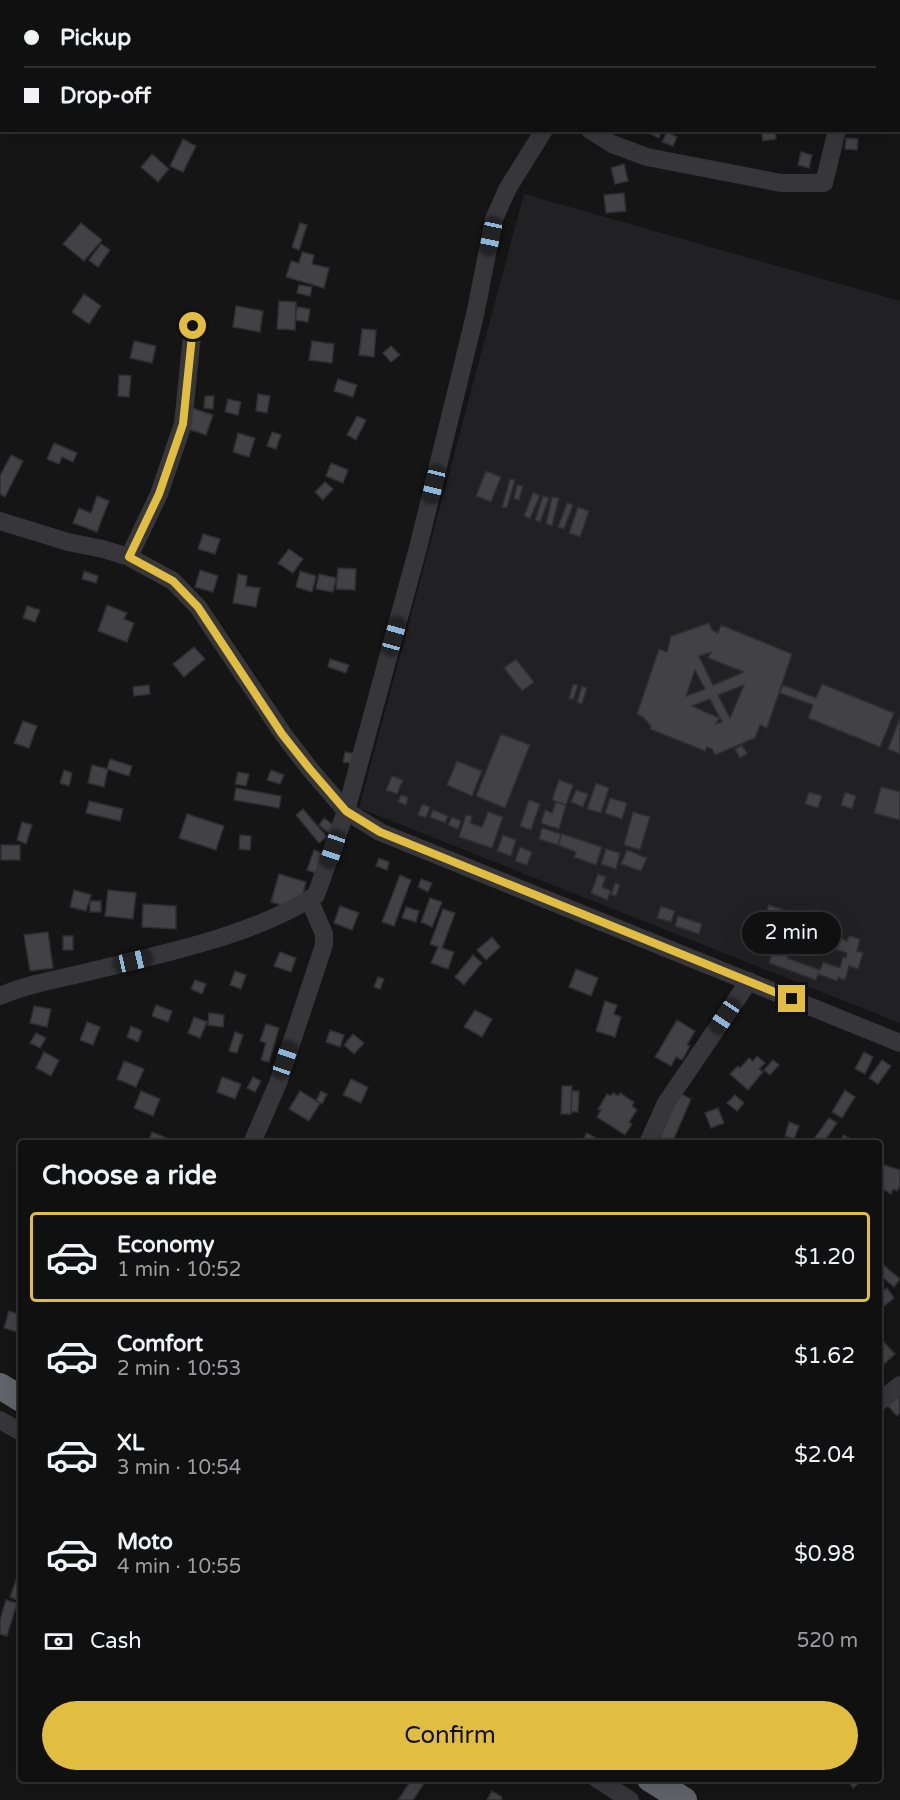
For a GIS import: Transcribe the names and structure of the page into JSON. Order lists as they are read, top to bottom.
{
  "page": {
    "banner": ["Pickup", "Drop-off"],
    "bubble": "2 min",
    "heading": "Choose a ride",
    "list": [
      {
        "name": "Economy",
        "note": "1 min · 10:52",
        "value": "$1.20"
      },
      {
        "name": "Comfort",
        "note": "2 min · 10:53",
        "value": "$1.62"
      },
      {
        "name": "XL",
        "note": "3 min · 10:54",
        "value": "$2.04"
      },
      {
        "name": "Moto",
        "note": "4 min · 10:55",
        "value": "$0.98"
      }
    ],
    "pay": ["Cash", "520 m"],
    "buttons": "Confirm"
  }
}
